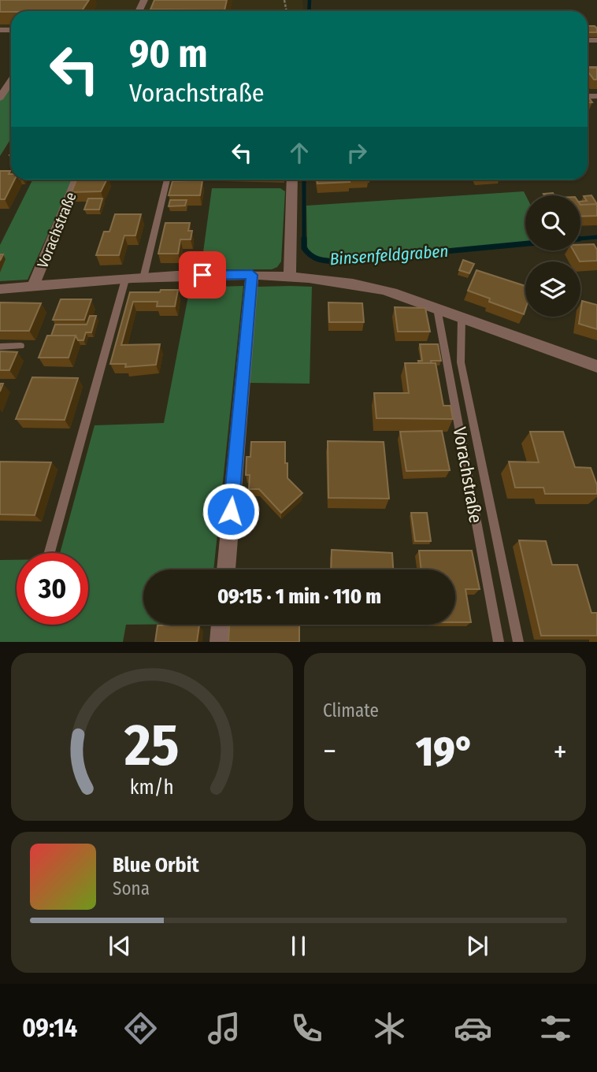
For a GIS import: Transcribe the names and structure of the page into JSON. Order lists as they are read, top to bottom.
{
  "streets": {
    "street": ["Vorachstraße"]
  },
  "water": ["Binsenfeldgraben"],
  "page": {
    "turn": ["90 m", "Vorachstraße"],
    "limit": "30",
    "trip": "09:15 · 1 min · 110 m",
    "tile": "Climate",
    "heat": ["−", "19°", "+"],
    "song": ["Blue Orbit", "Sona"],
    "tabs": "09:14",
    "gauge": ["25", "km/h"]
  }
}
